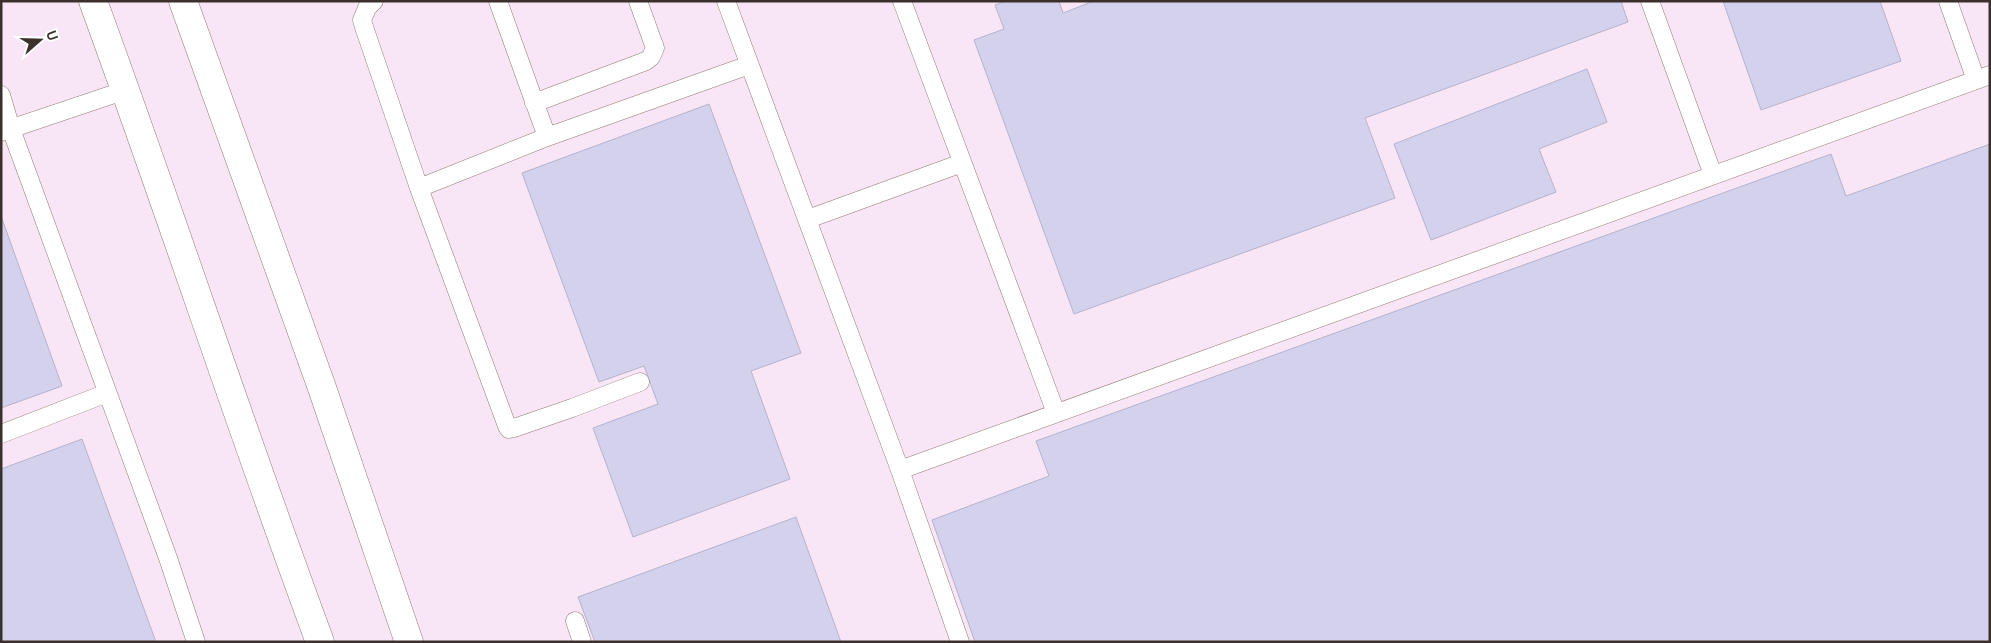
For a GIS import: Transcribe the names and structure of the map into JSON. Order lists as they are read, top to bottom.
{
  "north": "right"
}
